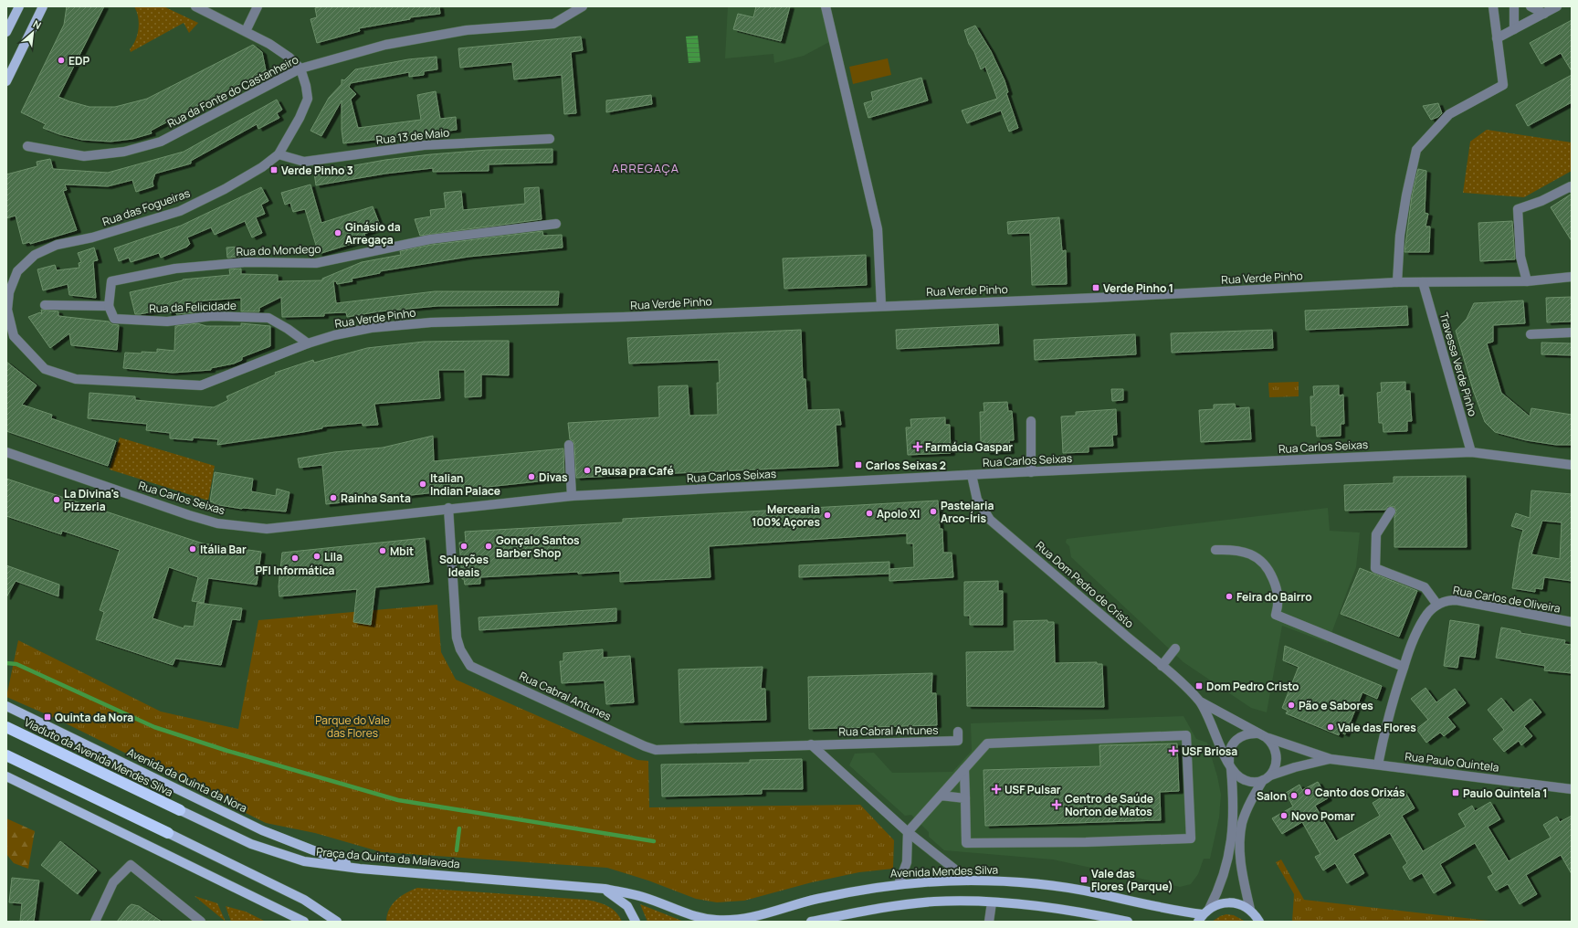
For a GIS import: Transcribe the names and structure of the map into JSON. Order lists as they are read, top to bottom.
{
  "streets": {
    "highway": ["Viaduto da Avenida Mendes Silva"],
    "main road": ["Avenida da Quinta da Nora", "Praça da Quinta da Malavada", "Avenida Mendes Silva"],
    "street": [
      "Rua da Fonte do Castanheiro",
      "Rua 13 de Maio",
      "Rua das Fogueiras",
      "Rua do Mondego",
      "Rua Verde Pinho",
      "Rua da Felicidade",
      "Travessa Verde Pinho",
      "Rua Carlos Seixas",
      "Rua Dom Pedro de Cristo",
      "Rua Carlos de Oliveira",
      "Rua Cabral Antunes",
      "Rua Paulo Quintela"
    ]
  },
  "crossings": [
    ["Rua 13 de Maio", "Rua das Fogueiras"],
    ["Rua das Fogueiras", "Rua Verde Pinho"],
    ["Rua do Mondego", "Rua da Felicidade"],
    ["Rua Verde Pinho", "Rua da Felicidade"],
    ["Rua Verde Pinho", "Travessa Verde Pinho"],
    ["Travessa Verde Pinho", "Rua Carlos Seixas"],
    ["Rua Carlos Seixas", "Rua Dom Pedro de Cristo"],
    ["Rua Carlos Seixas", "Rua Cabral Antunes"],
    ["Rua Dom Pedro de Cristo", "Rua Paulo Quintela"],
    ["Rua Dom Pedro de Cristo", "Avenida Mendes Silva"],
    ["Viaduto da Avenida Mendes Silva", "Praça da Quinta da Malavada"],
    ["Avenida da Quinta da Nora", "Praça da Quinta da Malavada"],
    ["Praça da Quinta da Malavada", "Avenida Mendes Silva"]
  ],
  "districts": ["ARREGAÇA"],
  "parks": ["Parque do Vale das Flores"],
  "places": {
    "other": [
      "EDP",
      "Ginásio da Arregaça",
      "Pausa pra Café",
      "Divas",
      "Italian Indian Palace",
      "Rainha Santa",
      "La Divina's Pizzeria",
      "Pastelaria Arco-Íris",
      "Apolo XI",
      "Mercearia 100% Açores",
      "Soluções Ideais",
      "Gonçalo Santos Barber Shop",
      "Itália Bar",
      "Mbit",
      "Lila",
      "PFI Informática",
      "Feira do Bairro",
      "Pão e Sabores",
      "Vale das Flores",
      "Canto dos Orixás",
      "Salon",
      "Novo Pomar"
    ],
    "transit": [
      "Verde Pinho 3",
      "Verde Pinho 1",
      "Carlos Seixas 2",
      "Dom Pedro Cristo",
      "Quinta da Nora",
      "Paulo Quintela 1",
      "Vale das Flores (Parque)"
    ],
    "health": [
      "Farmácia Gaspar",
      "USF Briosa",
      "USF Pulsar",
      "Centro de Saúde Norton de Matos"
    ]
  },
  "north": "top right"
}
